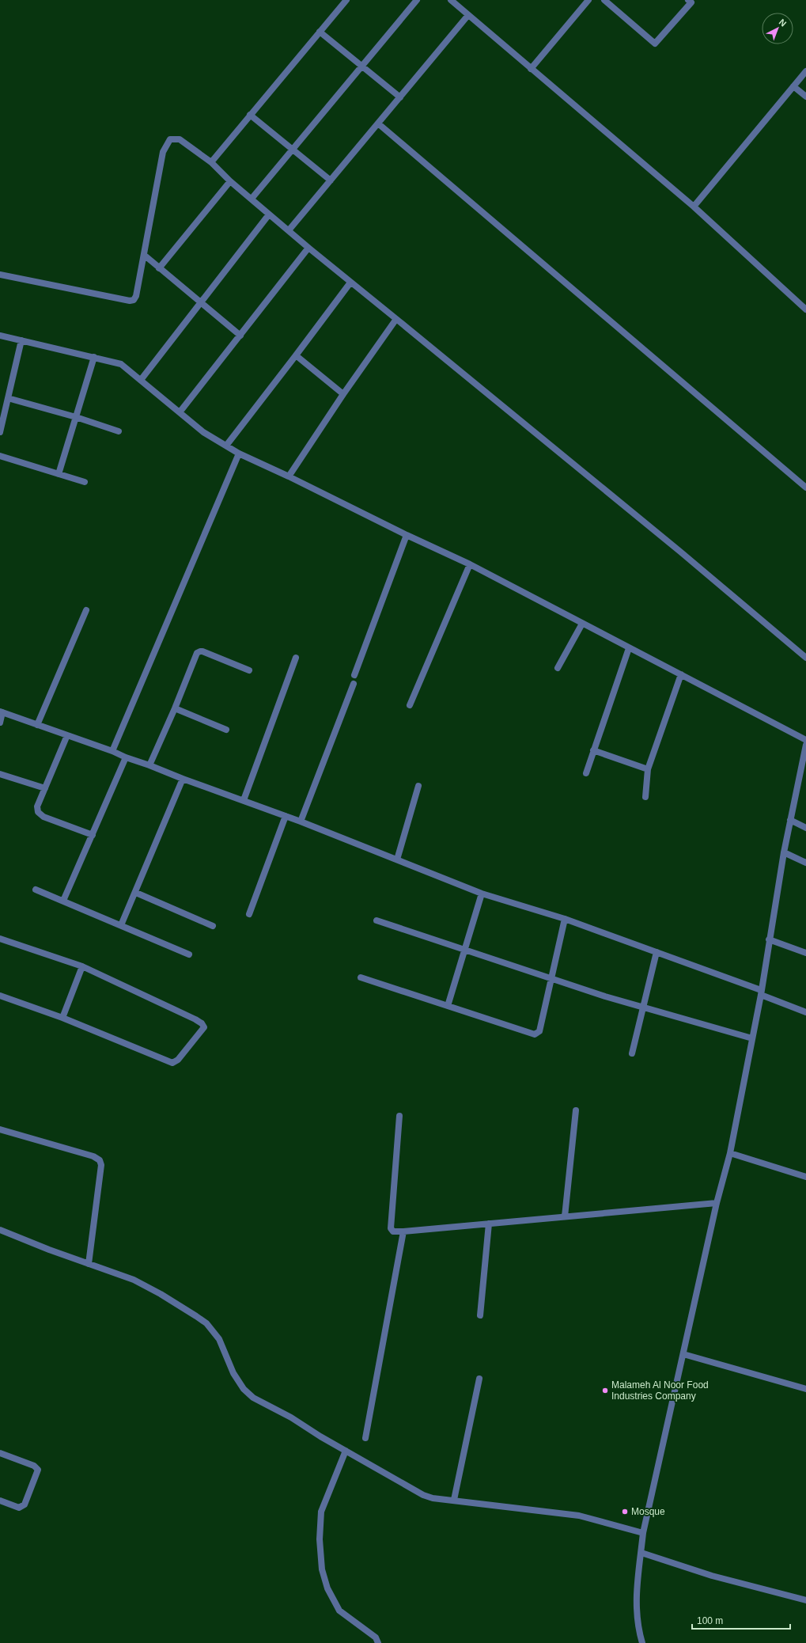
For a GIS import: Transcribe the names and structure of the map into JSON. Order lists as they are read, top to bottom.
{
  "places": ["Malameh Al Noor Food Industries Company", "Mosque"],
  "scale_bar": "100 m",
  "north": "top right"
}
